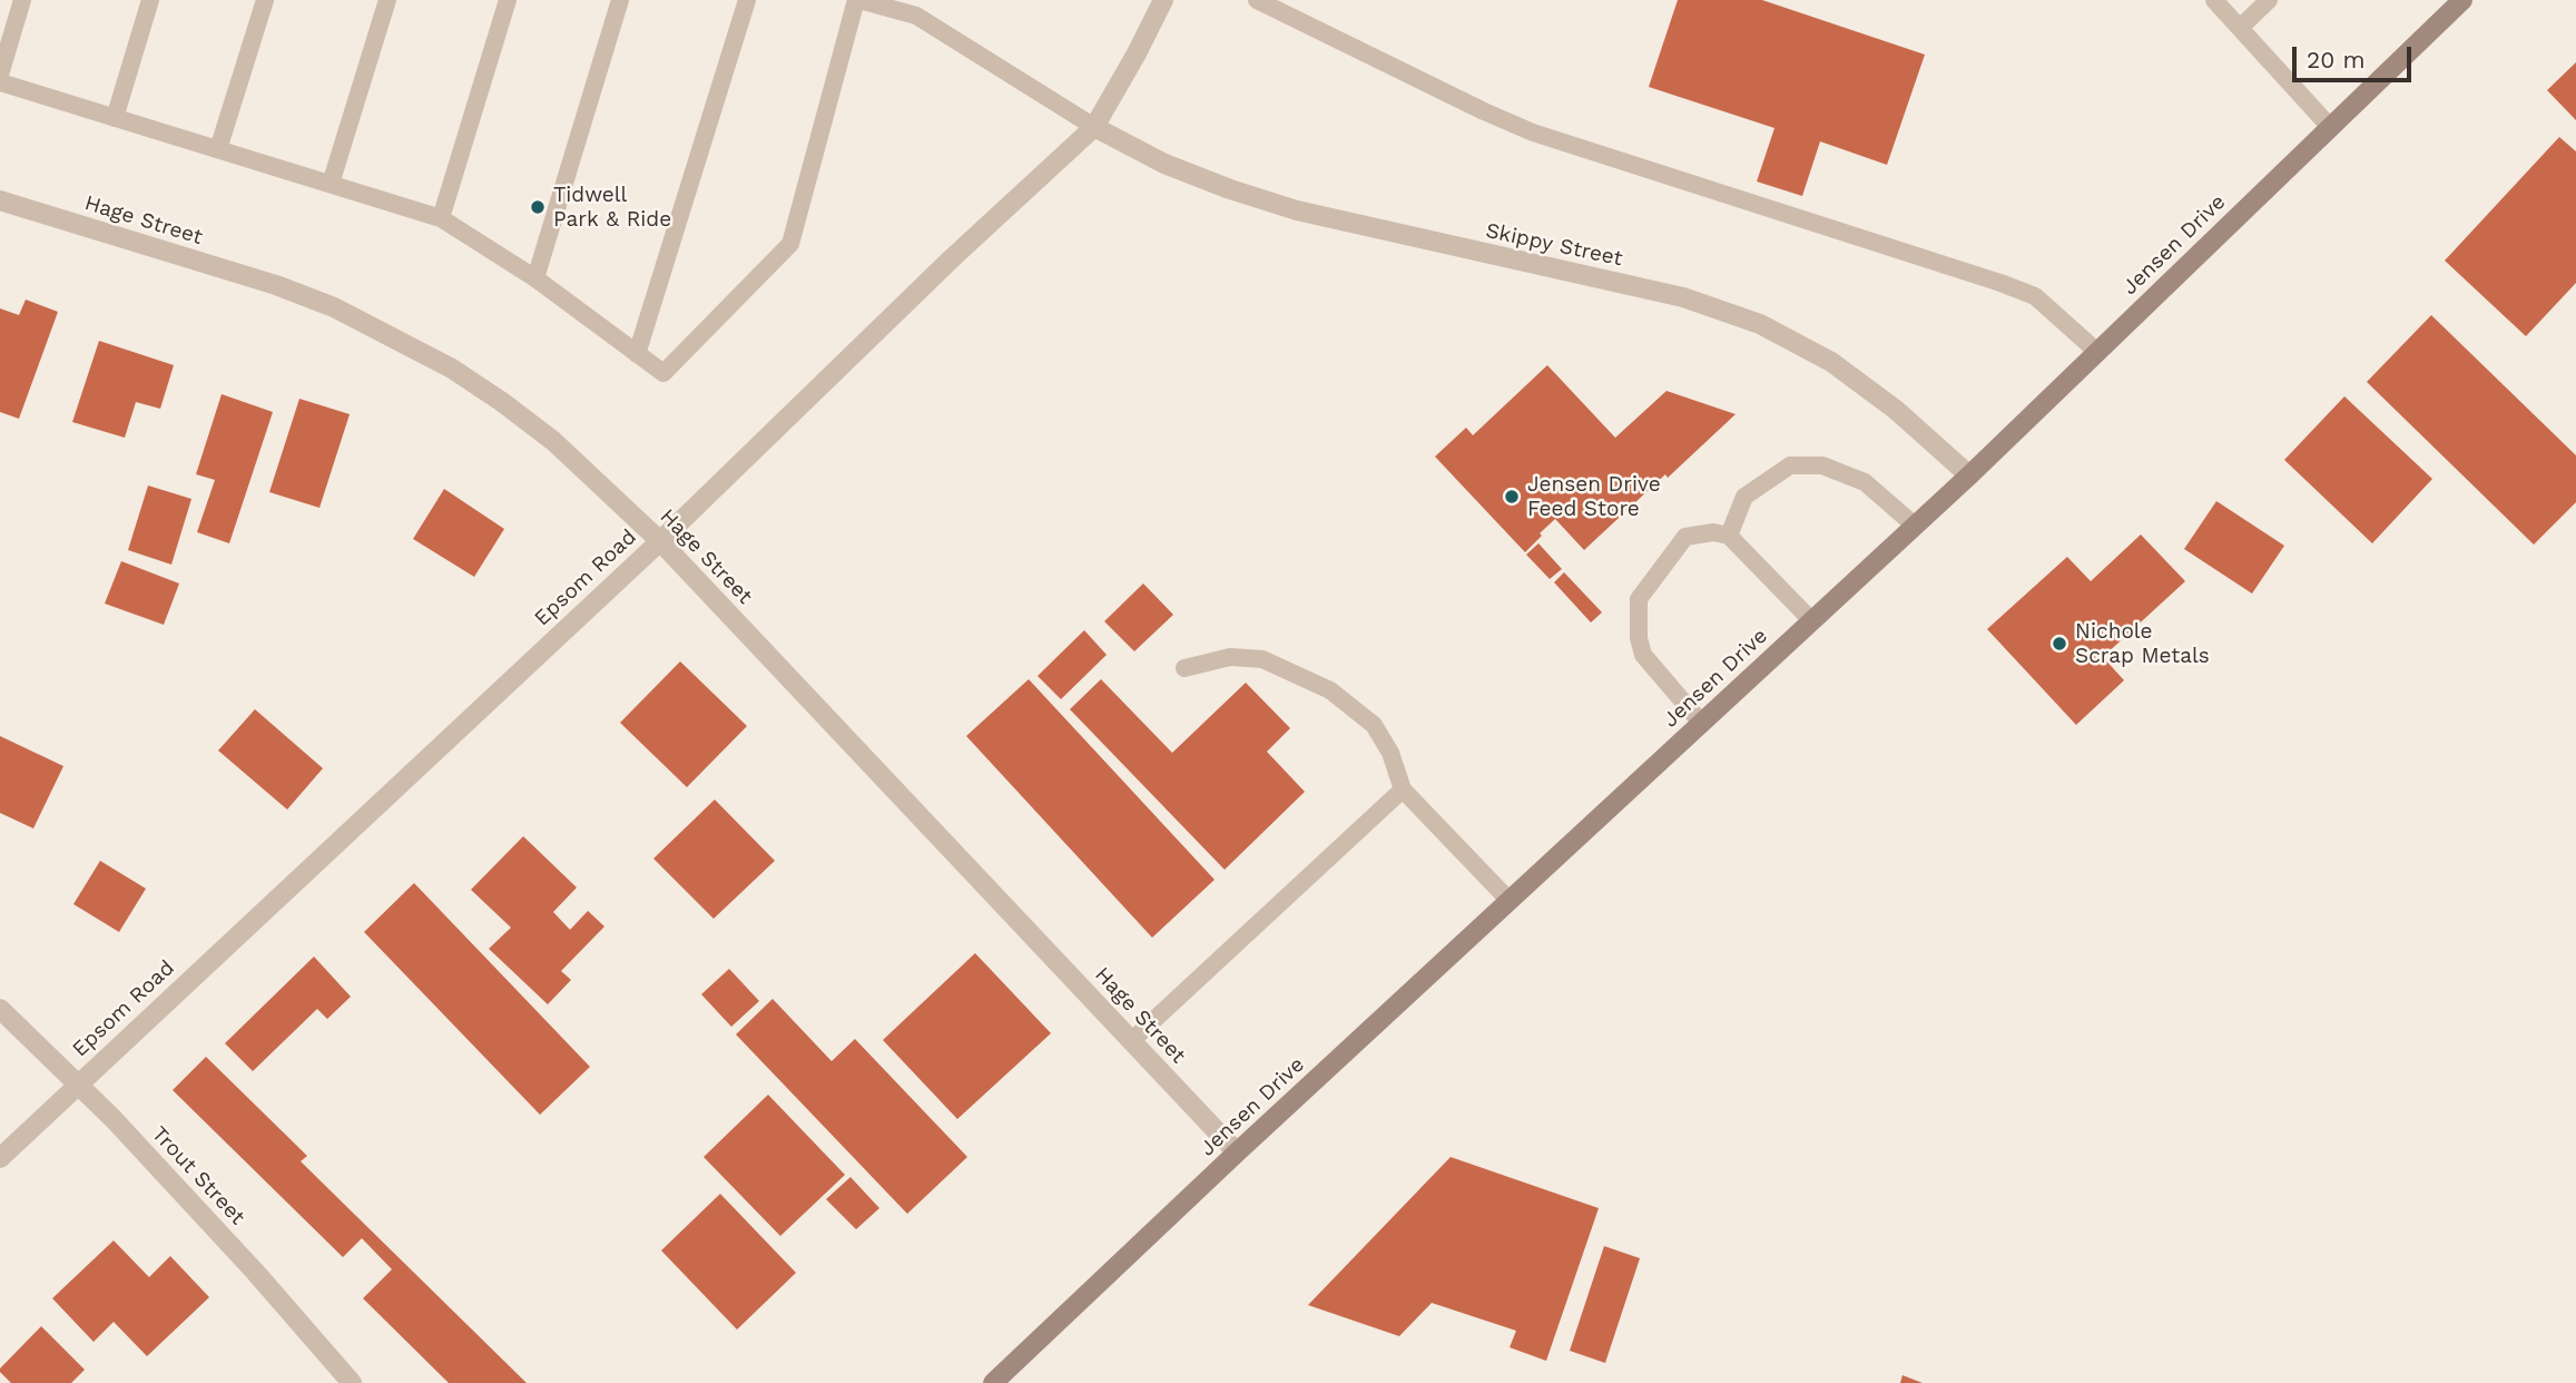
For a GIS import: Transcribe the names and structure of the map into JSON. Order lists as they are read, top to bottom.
{
  "streets": {
    "main road": ["Jensen Drive"],
    "street": [
      "Hage Street",
      "Skippy Street",
      "Epsom Road",
      "Trout Street"
    ]
  },
  "crossings": [
    ["Hage Street", "Jensen Drive"],
    ["Hage Street", "Epsom Road"],
    ["Skippy Street", "Jensen Drive"],
    ["Skippy Street", "Epsom Road"],
    ["Epsom Road", "Trout Street"]
  ],
  "places": ["Tidwell Park & Ride", "Jensen Drive Feed Store", "Nichole Scrap Metals"],
  "scale_bar": "20 m"
}
